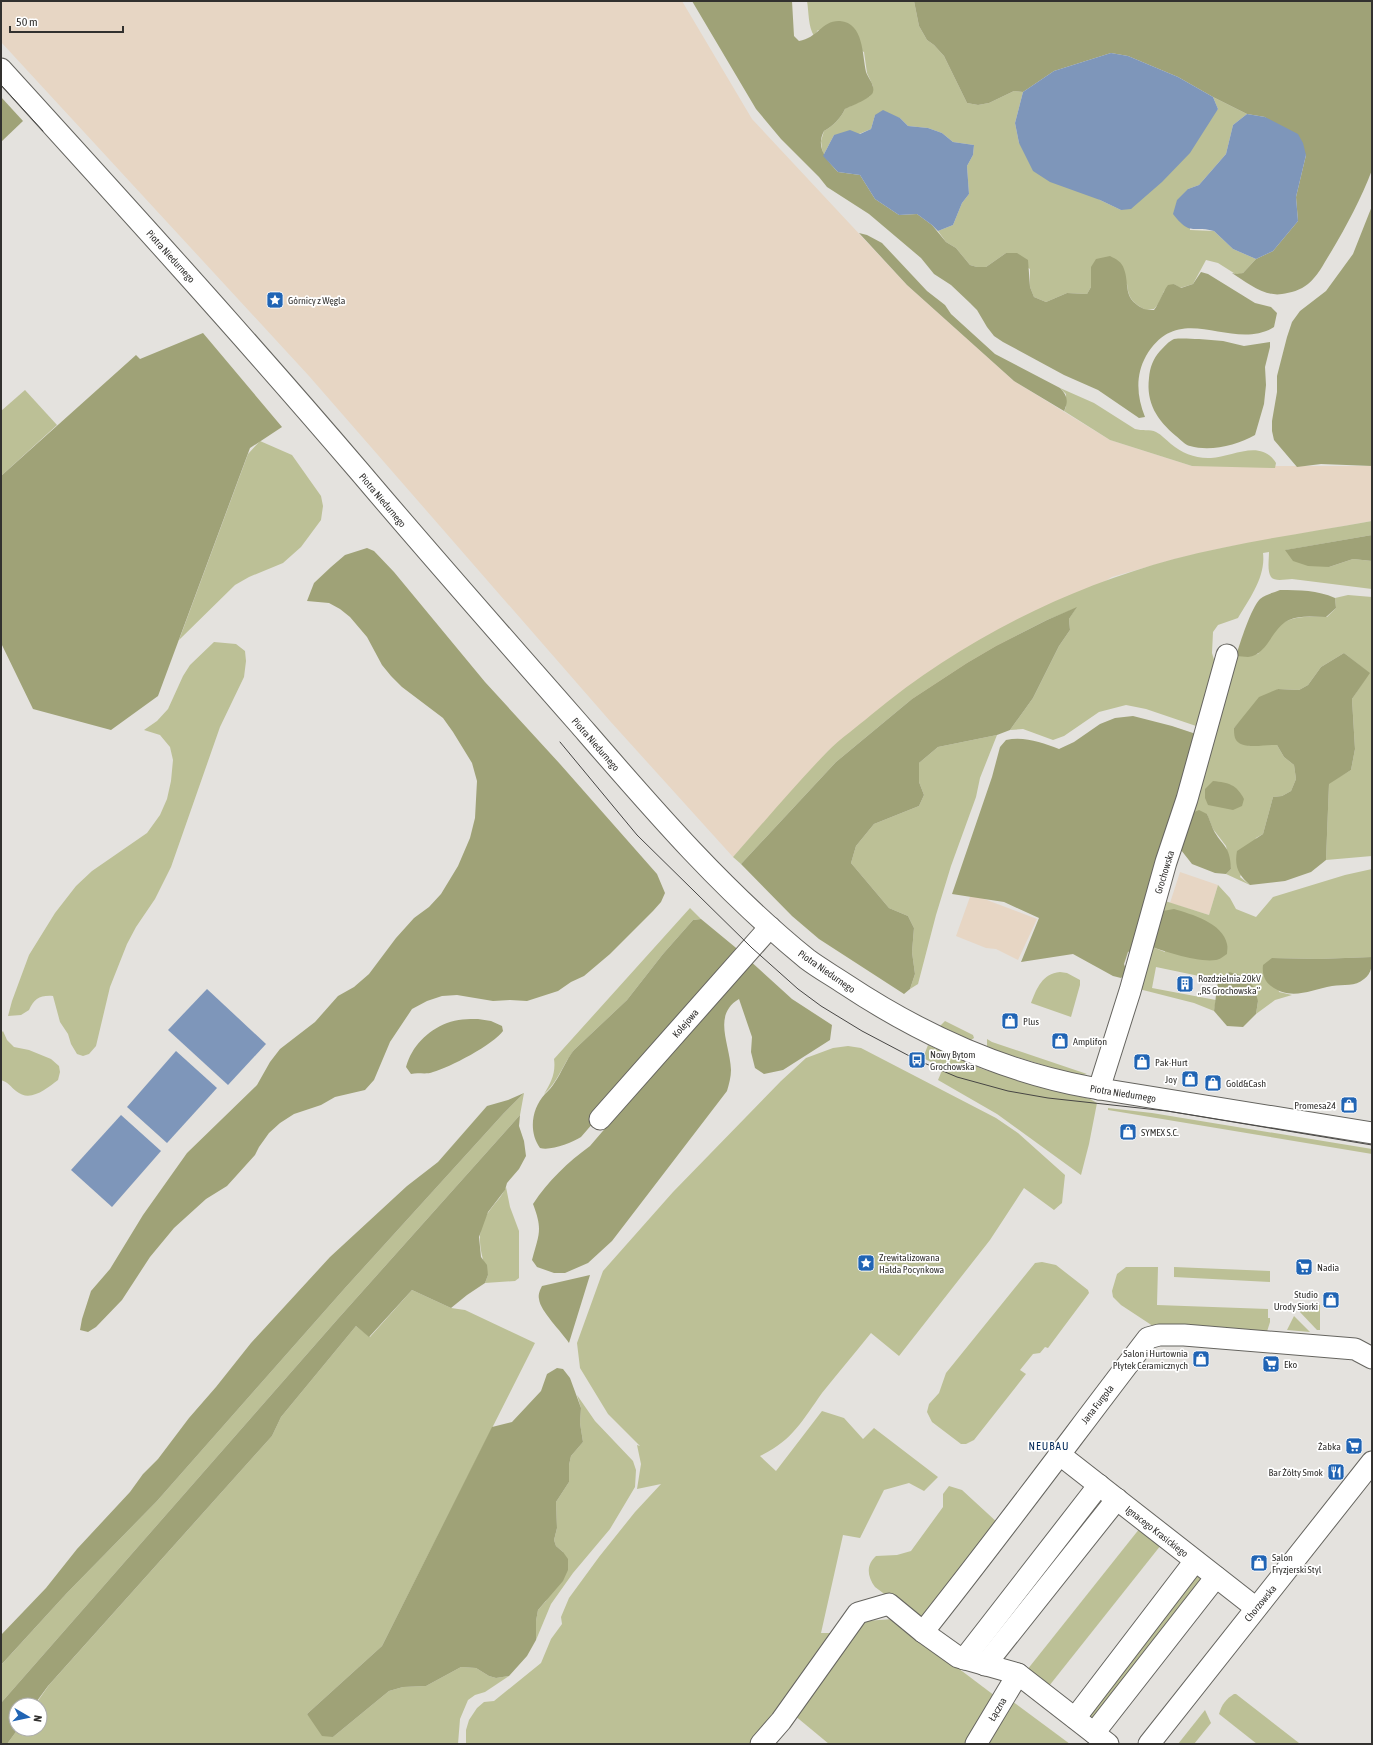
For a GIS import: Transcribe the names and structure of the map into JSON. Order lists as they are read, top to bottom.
{
  "streets": {
    "street": [
      "Piotra Niedurnego",
      "Grochowska",
      "Kolejowa",
      "Jana Furgoła",
      "Ignacego Krasickiego",
      "Chorzowska",
      "Łączna"
    ]
  },
  "crossings": [
    ["Piotra Niedurnego", "Grochowska"],
    ["Piotra Niedurnego", "Kolejowa"],
    ["Jana Furgoła", "Ignacego Krasickiego"],
    ["Ignacego Krasickiego", "Chorzowska"]
  ],
  "districts": ["NEUBAU"],
  "places": {
    "place": ["Górnicy z Węgla", "Zrewitalizowana Hałda Pocynkowa"],
    "building": ["Rozdzielnia 20kV „RS Grochowska”"],
    "shop": [
      "Plus",
      "Amplifon",
      "Pak-Hurt",
      "Joy",
      "Gold&Cash",
      "Promesa24",
      "SYMEX S.C.",
      "Studio Urody Siorki",
      "Salon i Hurtownia Płytek Ceramicznych",
      "Salon Fryzjerski Styl"
    ],
    "bus stop": ["Nowy Bytom Grochowska"],
    "supermarket": ["Nadia", "Eko", "Żabka"],
    "restaurant": ["Bar Żółty Smok"]
  },
  "scale_bar": "50 m",
  "north": "right"
}
